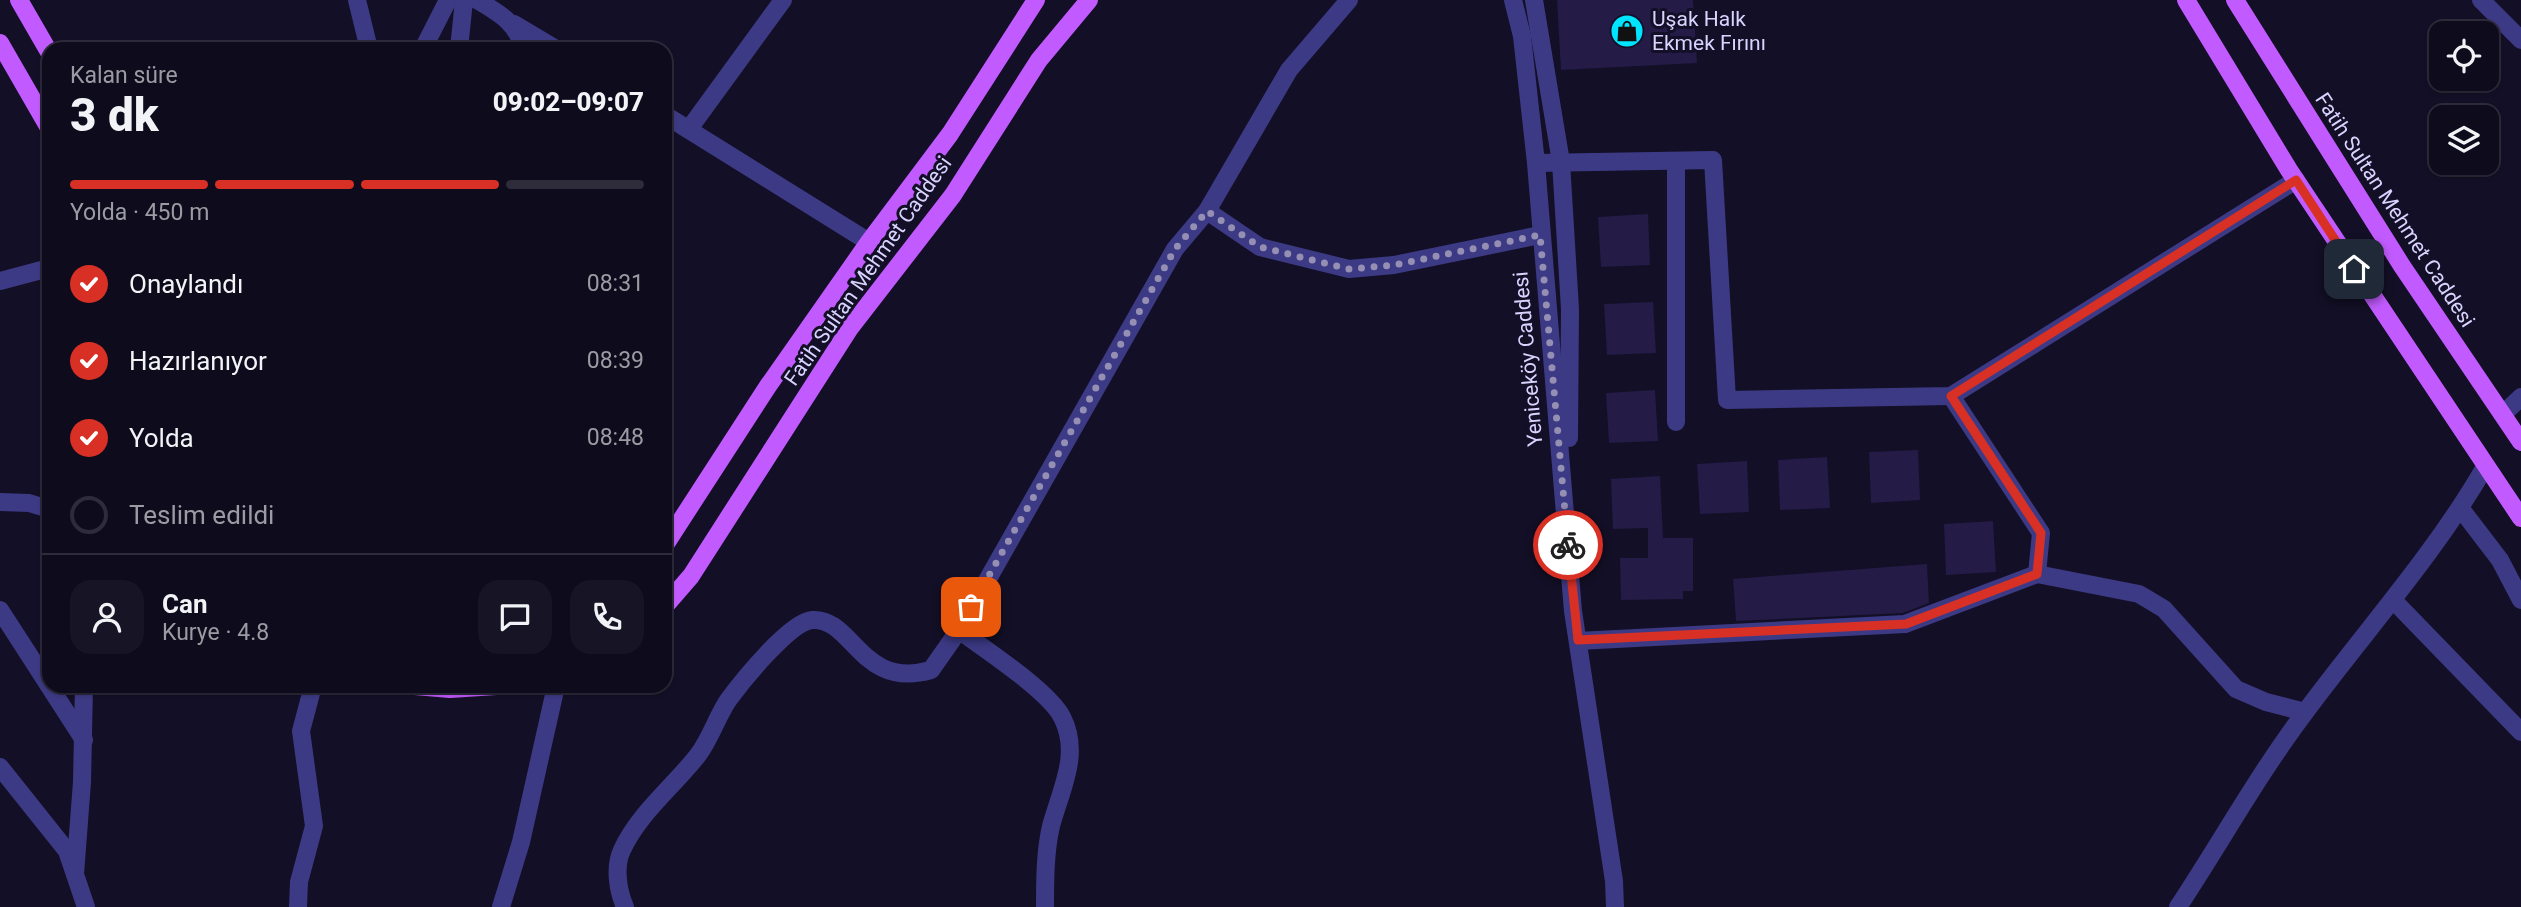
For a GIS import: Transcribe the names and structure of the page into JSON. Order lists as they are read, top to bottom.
{
  "streets": {
    "main road": ["Fatih Sultan Mehmet Caddesi"],
    "street": ["Yeniceköy Caddesi"]
  },
  "places": {
    "shop": ["Uşak Halk Ekmek Fırını"]
  },
  "page": {
    "heading": ["3 dk", "Kalan süre", "09:02–09:07"],
    "panel": ["Can", "Kurye · 4.8"],
    "bar": "Yolda · 450 m",
    "list": [
      ["Onaylandı", "08:31"],
      ["Hazırlanıyor", "08:39"],
      ["Yolda", "08:48"],
      "Teslim edildi"
    ]
  }
}
